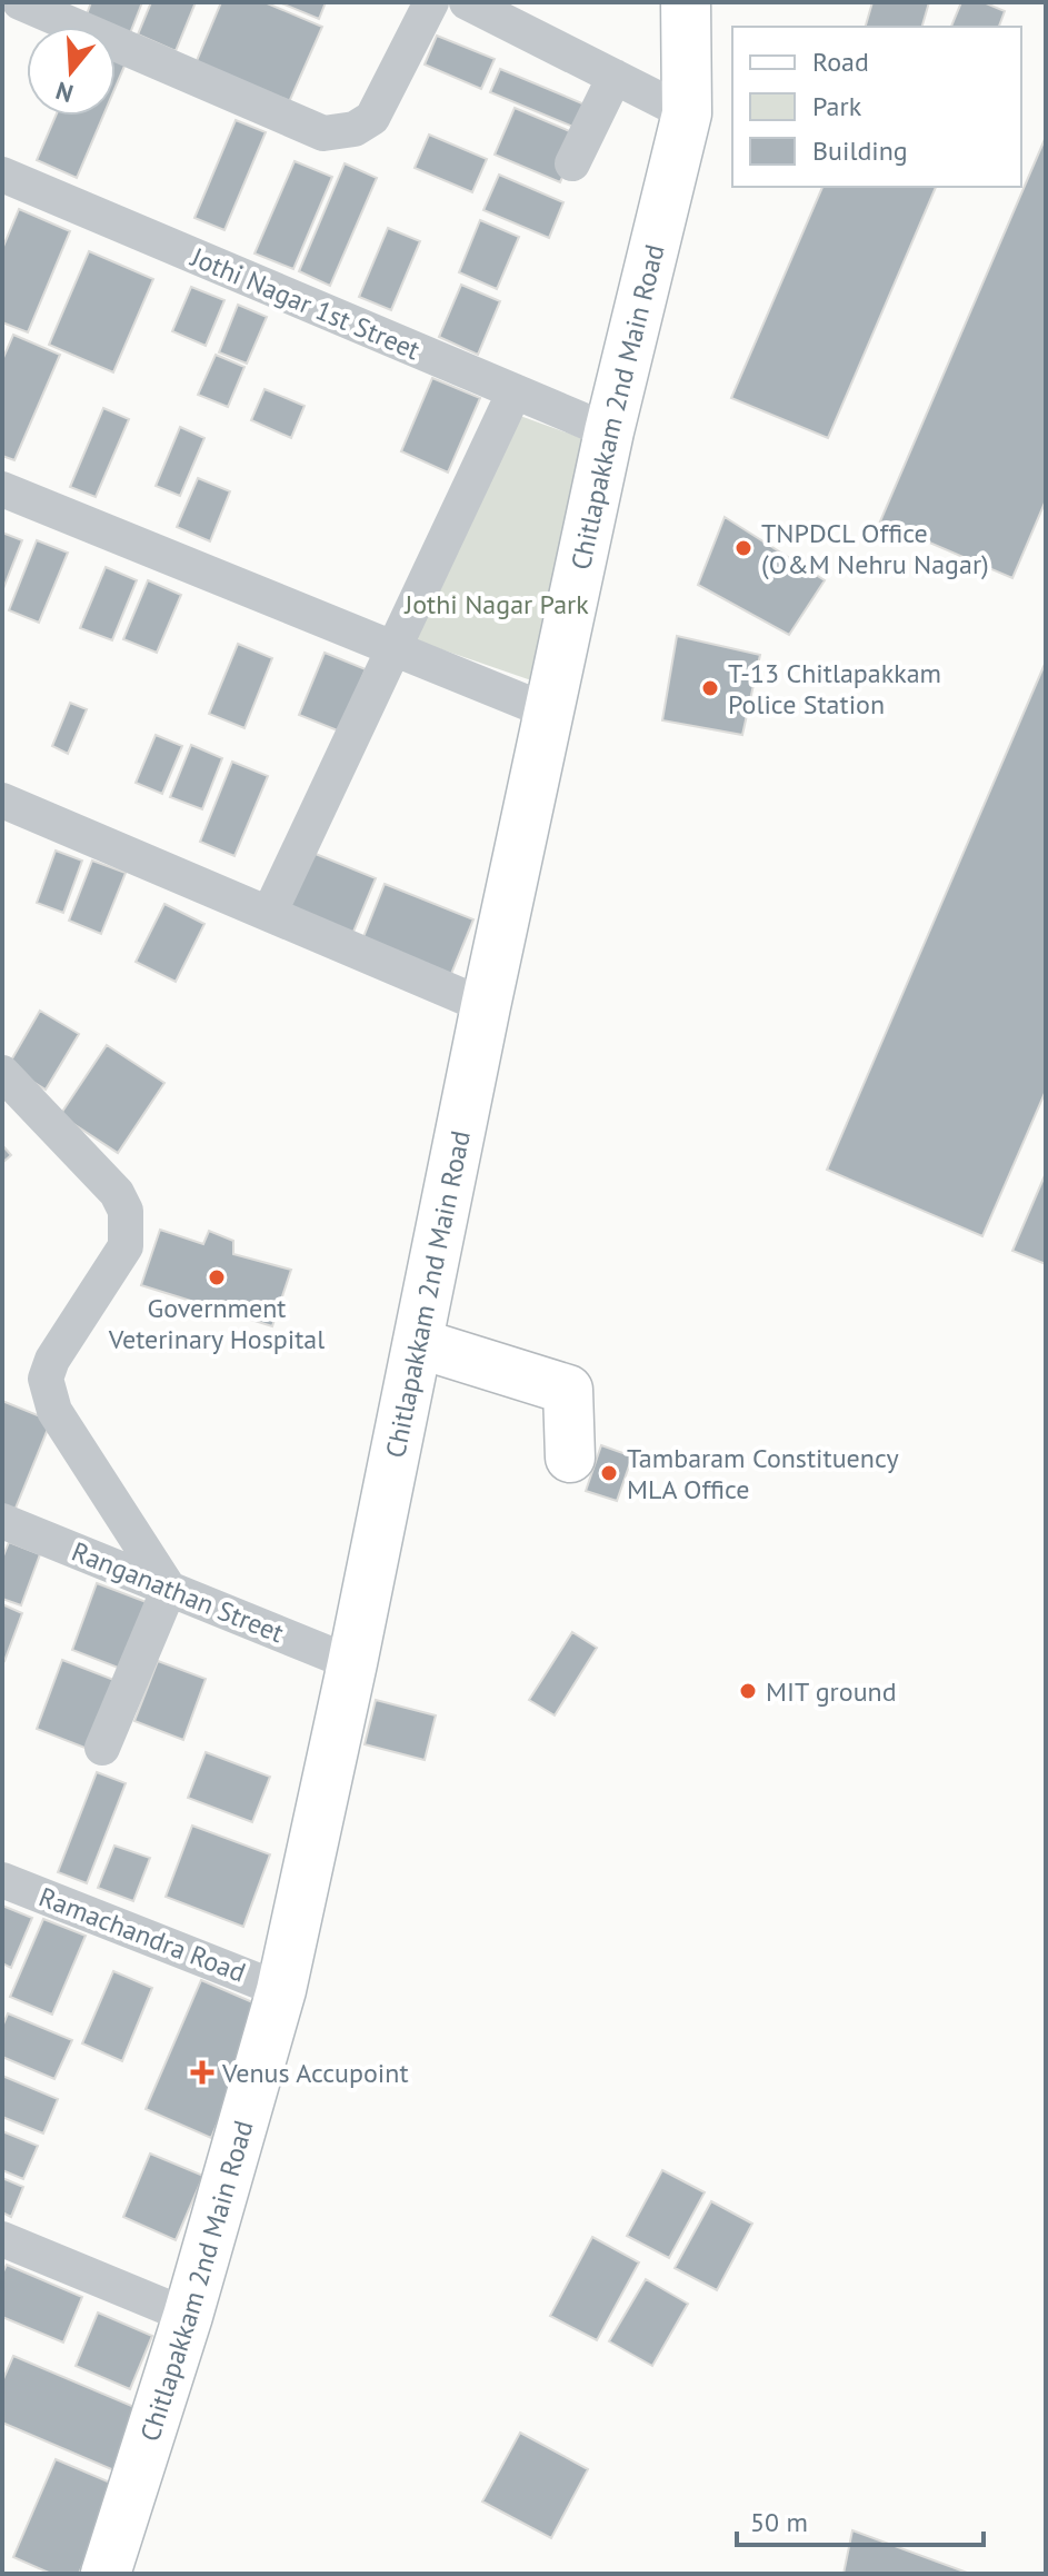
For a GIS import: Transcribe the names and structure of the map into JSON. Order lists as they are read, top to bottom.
{
  "streets": {
    "main road": ["Chitlapakkam 2nd Main Road"],
    "street": ["Jothi Nagar 1st Street", "Ranganathan Street", "Ramachandra Road"]
  },
  "crossings": [
    ["Jothi Nagar 1st Street", "Chitlapakkam 2nd Main Road"],
    ["Chitlapakkam 2nd Main Road", "Ranganathan Street"],
    ["Chitlapakkam 2nd Main Road", "Ramachandra Road"]
  ],
  "parks": ["Jothi Nagar Park"],
  "places": {
    "other": [
      "TNPDCL Office (O&M Nehru Nagar)",
      "T-13 Chitlapakkam Police Station",
      "Government Veterinary Hospital",
      "Tambaram Constituency MLA Office",
      "MIT ground"
    ],
    "health": ["Venus Accupoint"]
  },
  "legend": ["Road", "Park", "Building"],
  "scale_bar": "50 m",
  "north": "bottom"
}
